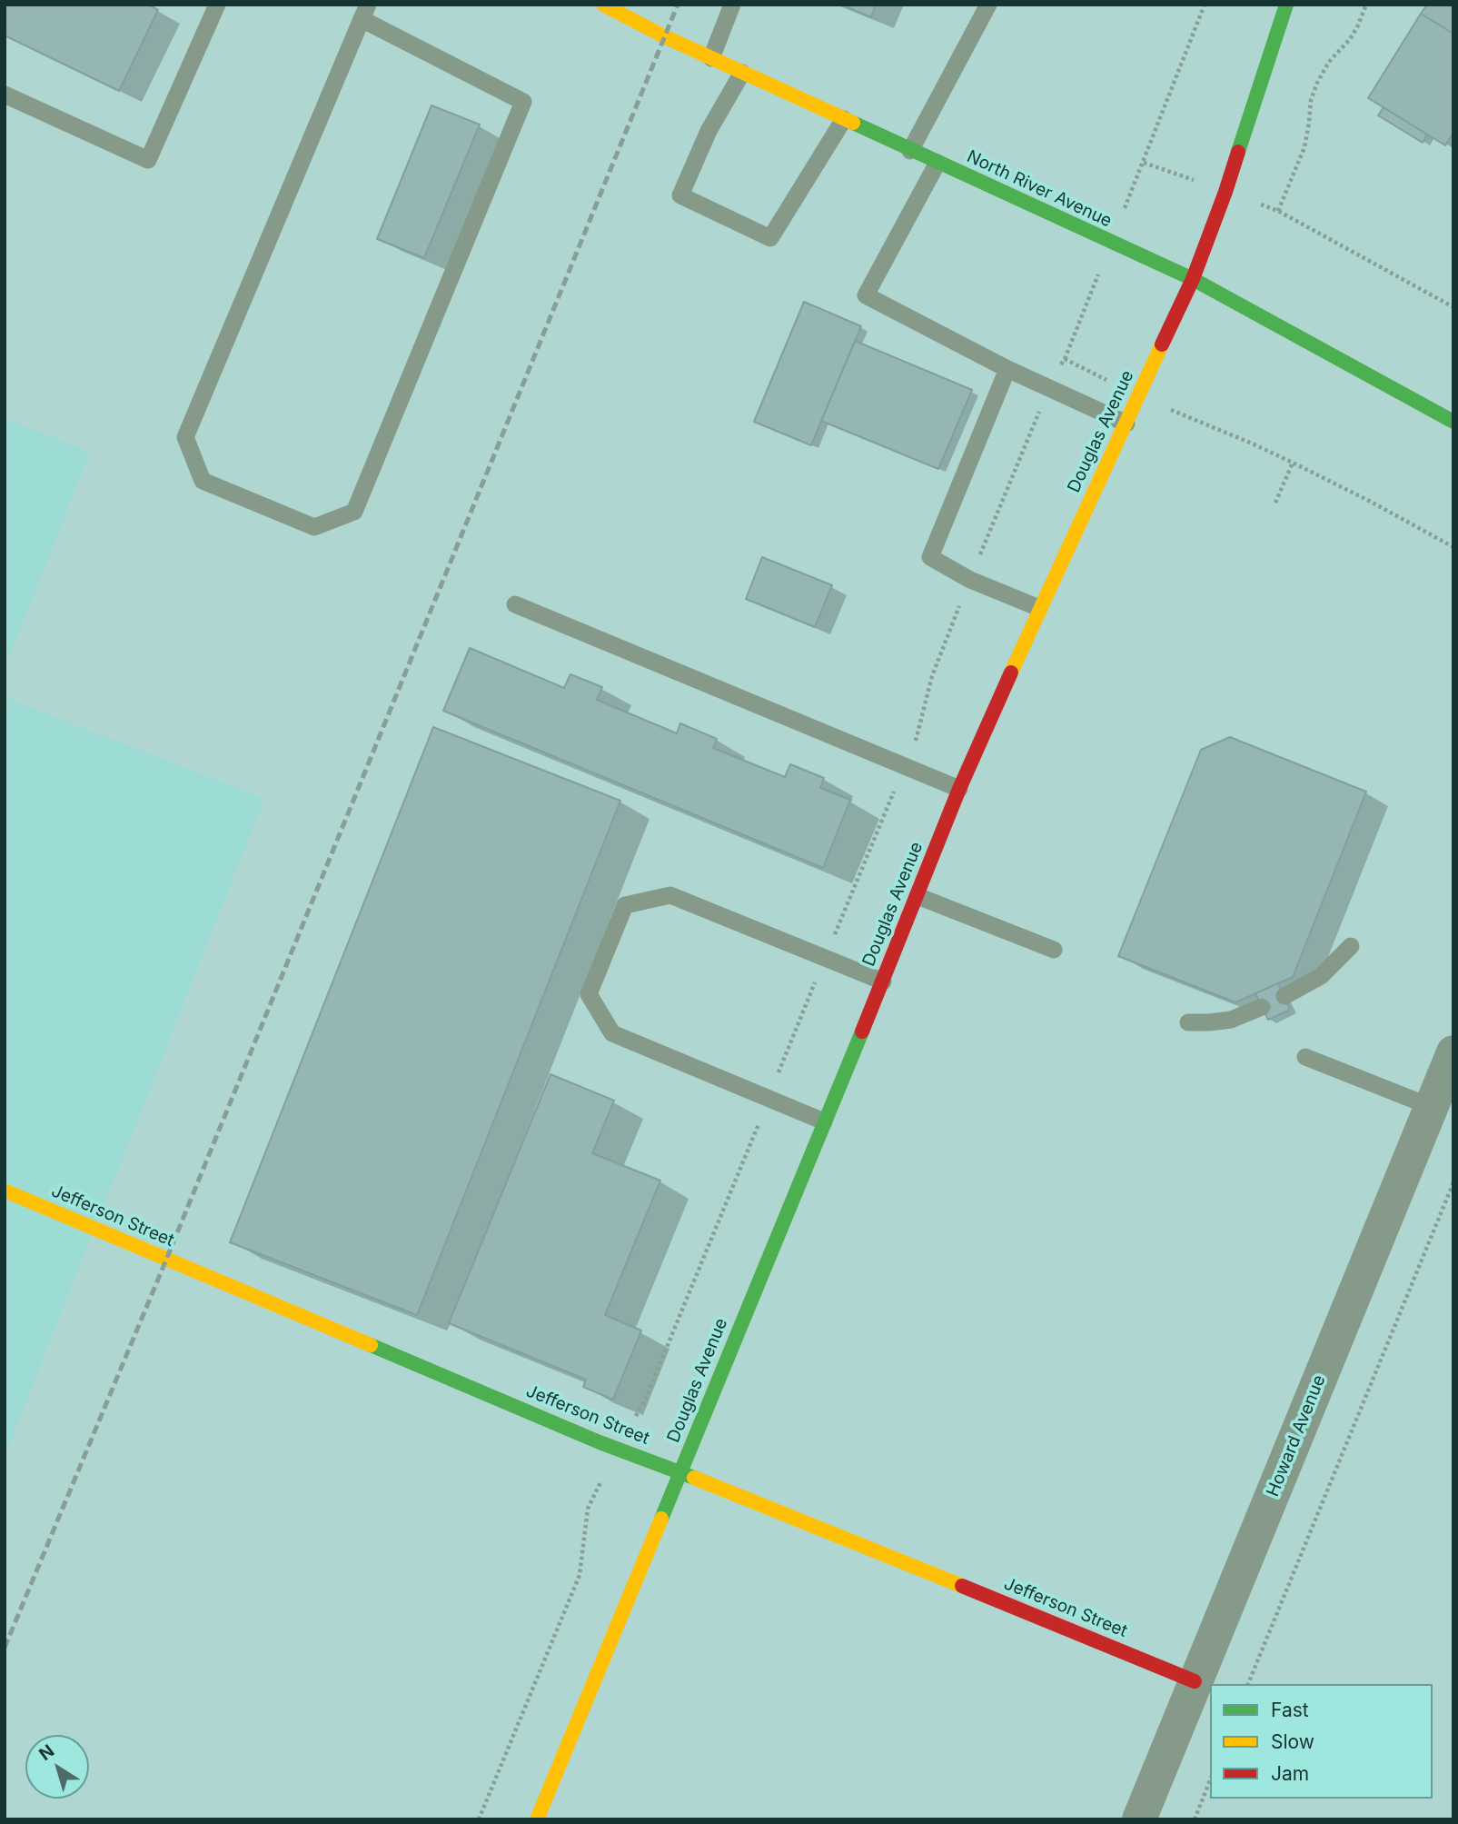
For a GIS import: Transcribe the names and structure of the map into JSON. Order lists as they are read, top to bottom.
{
  "streets": {
    "street": [
      "North River Avenue",
      "Douglas Avenue",
      "Jefferson Street",
      "Howard Avenue"
    ]
  },
  "crossings": [
    ["North River Avenue", "Douglas Avenue"],
    ["Douglas Avenue", "Jefferson Street"],
    ["Jefferson Street", "Howard Avenue"]
  ],
  "legend": ["Fast", "Slow", "Jam"],
  "north": "top left"
}
